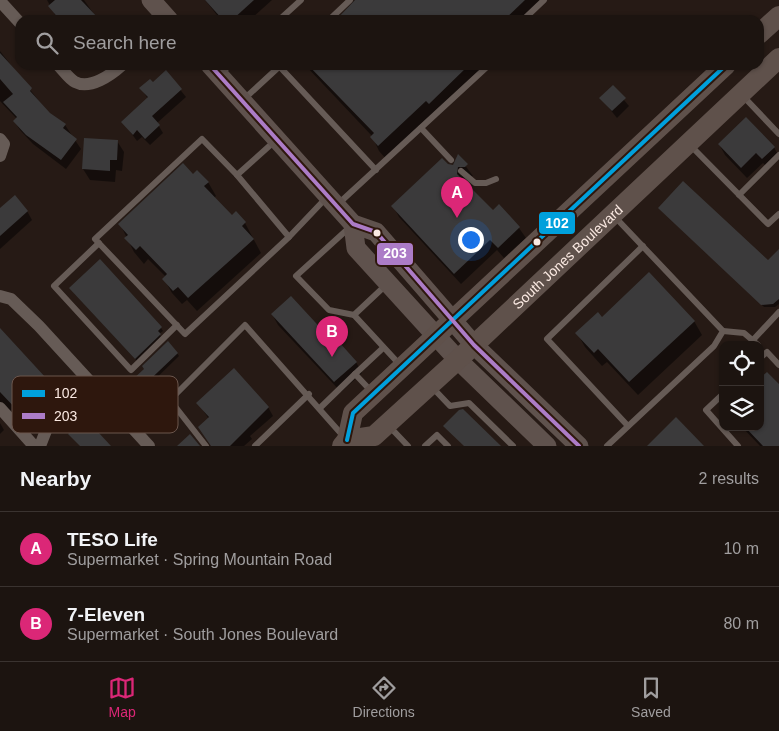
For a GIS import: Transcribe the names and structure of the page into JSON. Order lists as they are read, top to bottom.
{
  "streets": {
    "main road": ["South Jones Boulevard"]
  },
  "lines": ["transit line 102", "transit line 203"],
  "legend": ["102", "203"],
  "page": {
    "search": "Search here",
    "pins": ["A", "B"],
    "heading": ["Nearby", "2 results"],
    "list": [
      {
        "mark": "A",
        "name": "TESO Life",
        "note": "Supermarket · Spring Mountain Road",
        "value": "10 m"
      },
      {
        "mark": "B",
        "name": "7-Eleven",
        "note": "Supermarket · South Jones Boulevard",
        "value": "80 m"
      }
    ],
    "nav": ["Map", "Directions", "Saved"]
  }
}
